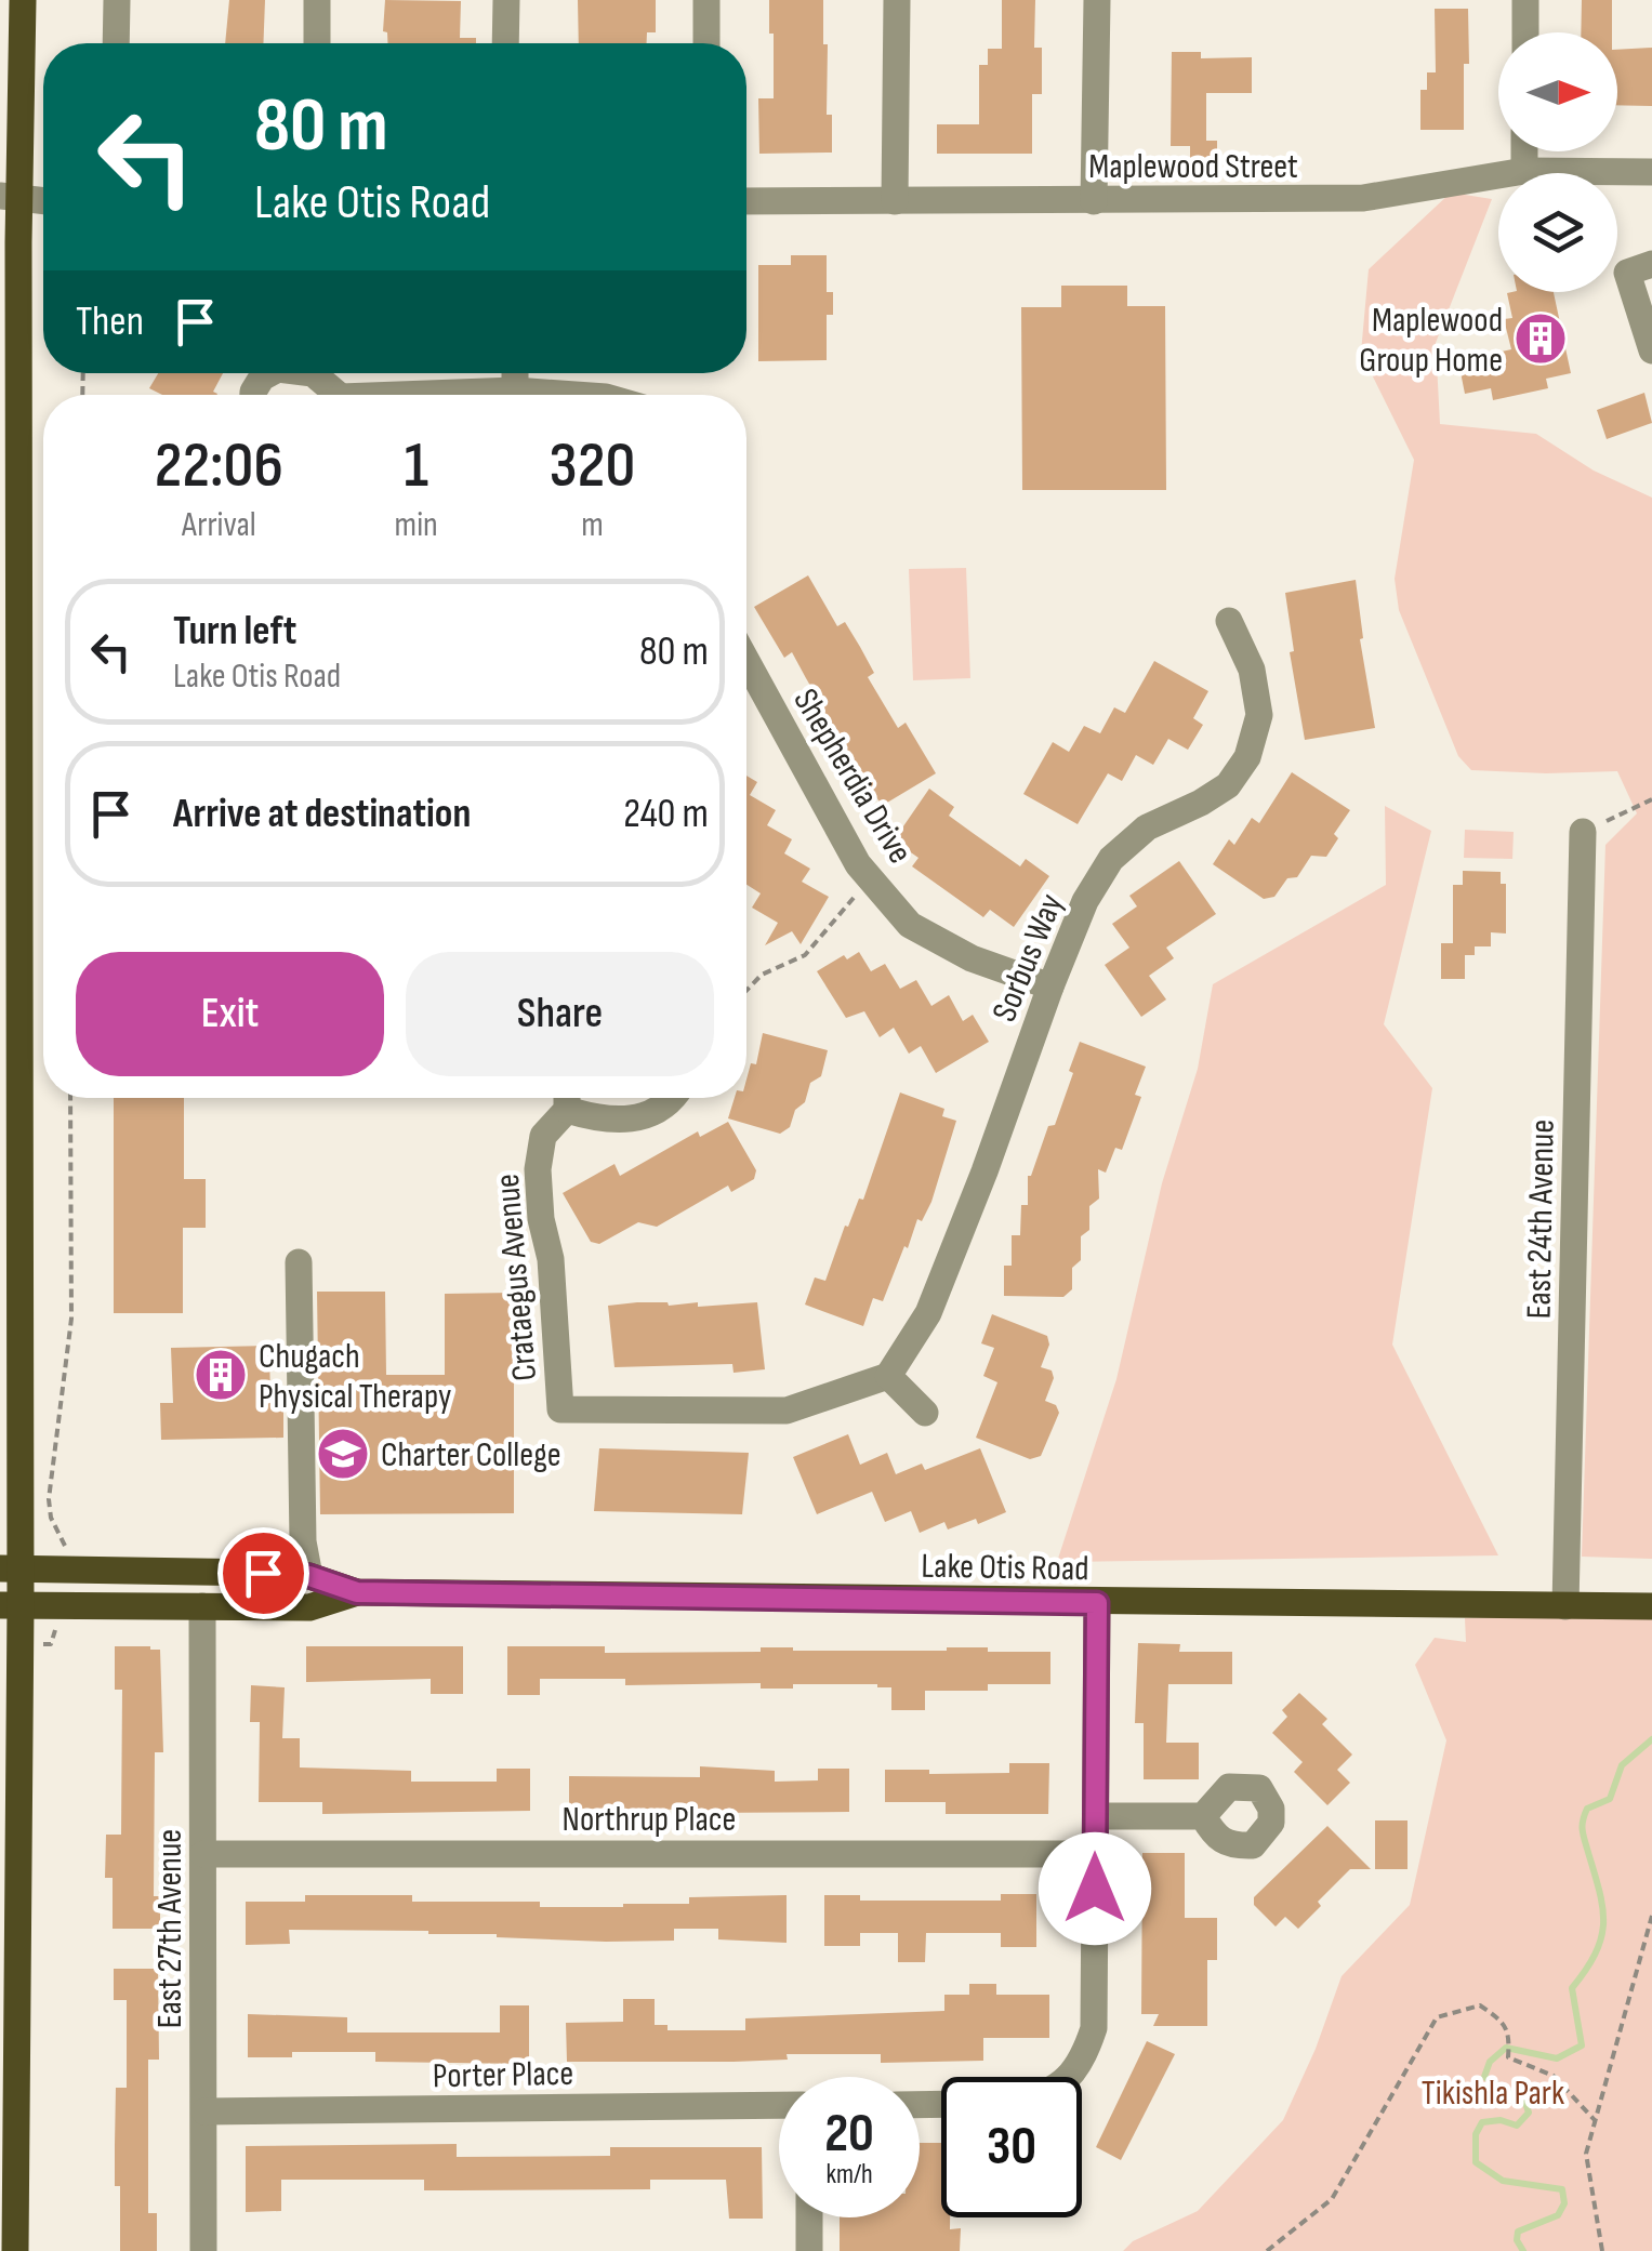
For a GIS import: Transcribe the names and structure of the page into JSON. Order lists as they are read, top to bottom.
{
  "streets": {
    "main road": ["Lake Otis Road"],
    "street": [
      "Maplewood Street",
      "Shepherdia Drive",
      "Sorbus Way",
      "East 24th Avenue",
      "Crataegus Avenue",
      "Northrup Place",
      "East 27th Avenue",
      "Porter Place"
    ]
  },
  "crossings": [
    ["Shepherdia Drive", "Sorbus Way"],
    ["Sorbus Way", "Crataegus Avenue"],
    ["East 24th Avenue", "Lake Otis Road"],
    ["Lake Otis Road", "East 27th Avenue"],
    ["Northrup Place", "East 27th Avenue"],
    ["East 27th Avenue", "Porter Place"]
  ],
  "parks": ["Tikishla Park"],
  "places": {
    "building": ["Maplewood Group Home", "Chugach Physical Therapy"],
    "school or university": ["Charter College"]
  },
  "north": "right",
  "page": {
    "turn": ["80 m", "Lake Otis Road"],
    "then": "Then",
    "eta": [
      "22:06",
      "Arrival",
      "1",
      "min",
      "320",
      "m"
    ],
    "list": [
      {
        "name": "Turn left",
        "note": "Lake Otis Road",
        "value": "80 m"
      },
      {
        "name": "Arrive at destination",
        "value": "240 m"
      }
    ],
    "buttons": ["Exit", "Share"],
    "speed": "20 km/h",
    "limit": "30"
  }
}
